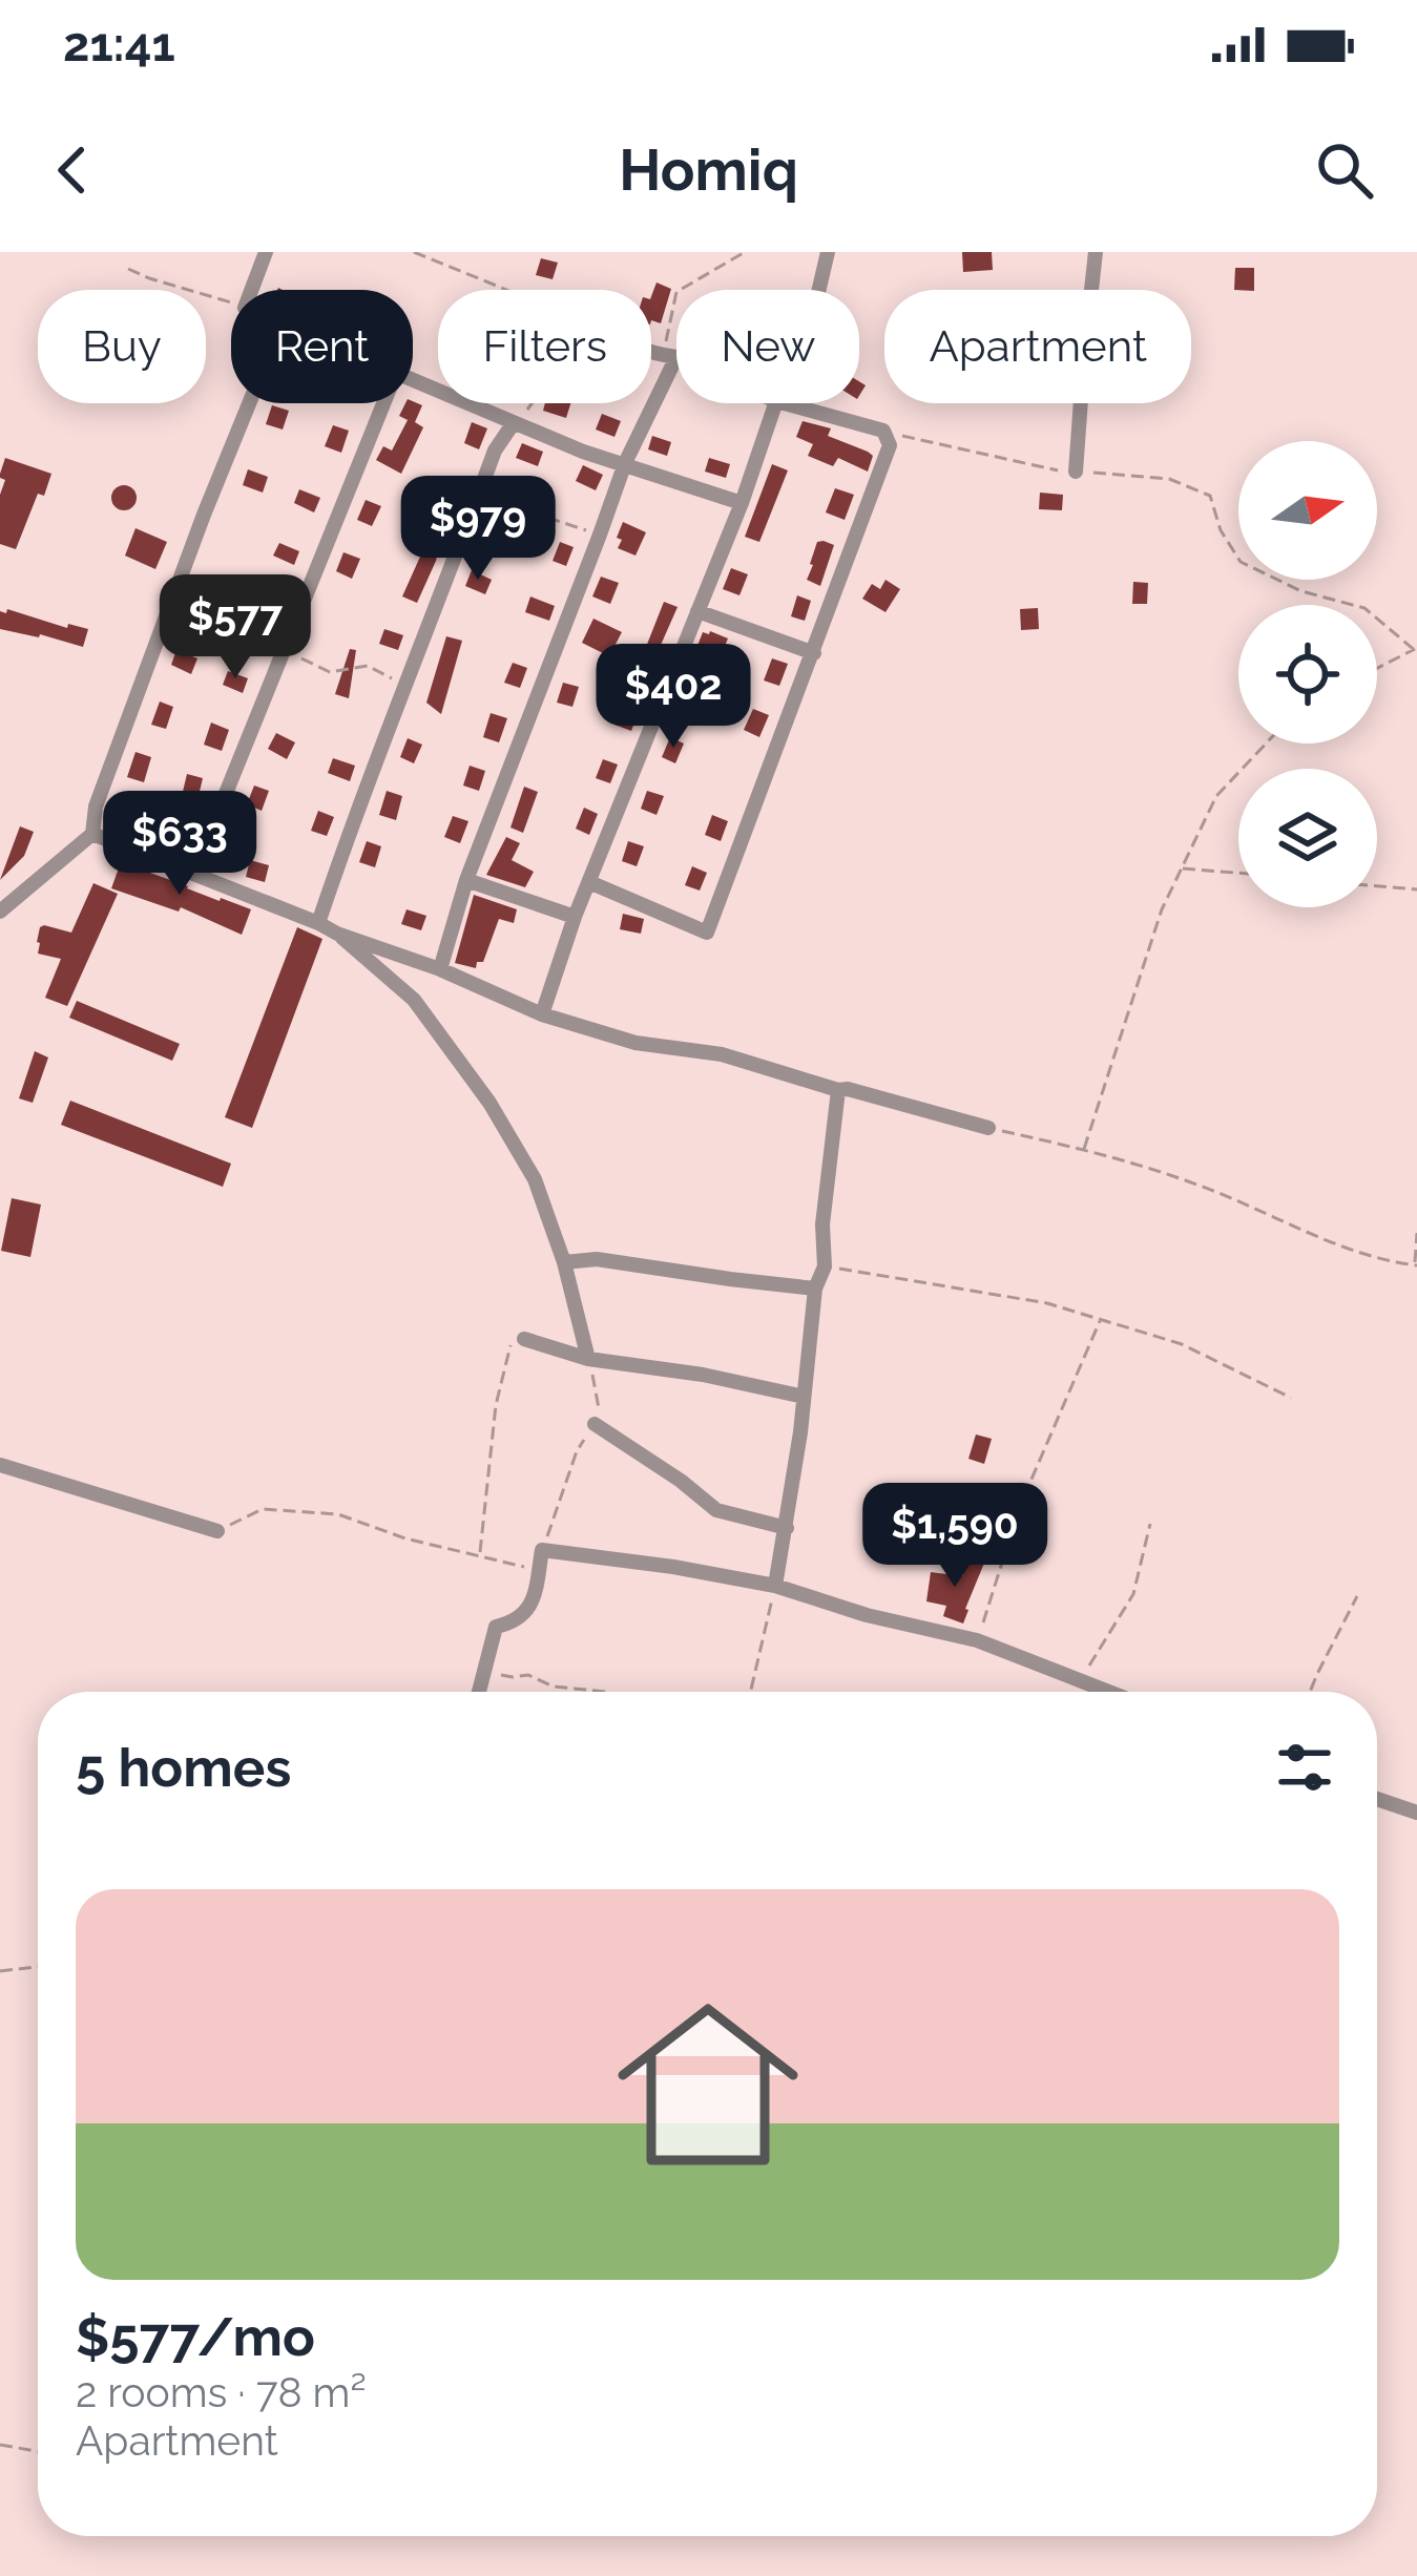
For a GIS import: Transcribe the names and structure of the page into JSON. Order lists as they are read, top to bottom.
{
  "north": "right",
  "page": {
    "status": "21:41",
    "header": "Homiq",
    "chip": [
      "Buy",
      "Rent",
      "Filters",
      "New",
      "Apartment"
    ],
    "price": [
      "$979",
      "$577",
      "$402",
      "$633",
      "$1,590"
    ],
    "heading": "5 homes",
    "list": [
      {
        "name": "$577/mo",
        "note": "2 rooms · 78 m² · Apartment"
      }
    ]
  }
}
